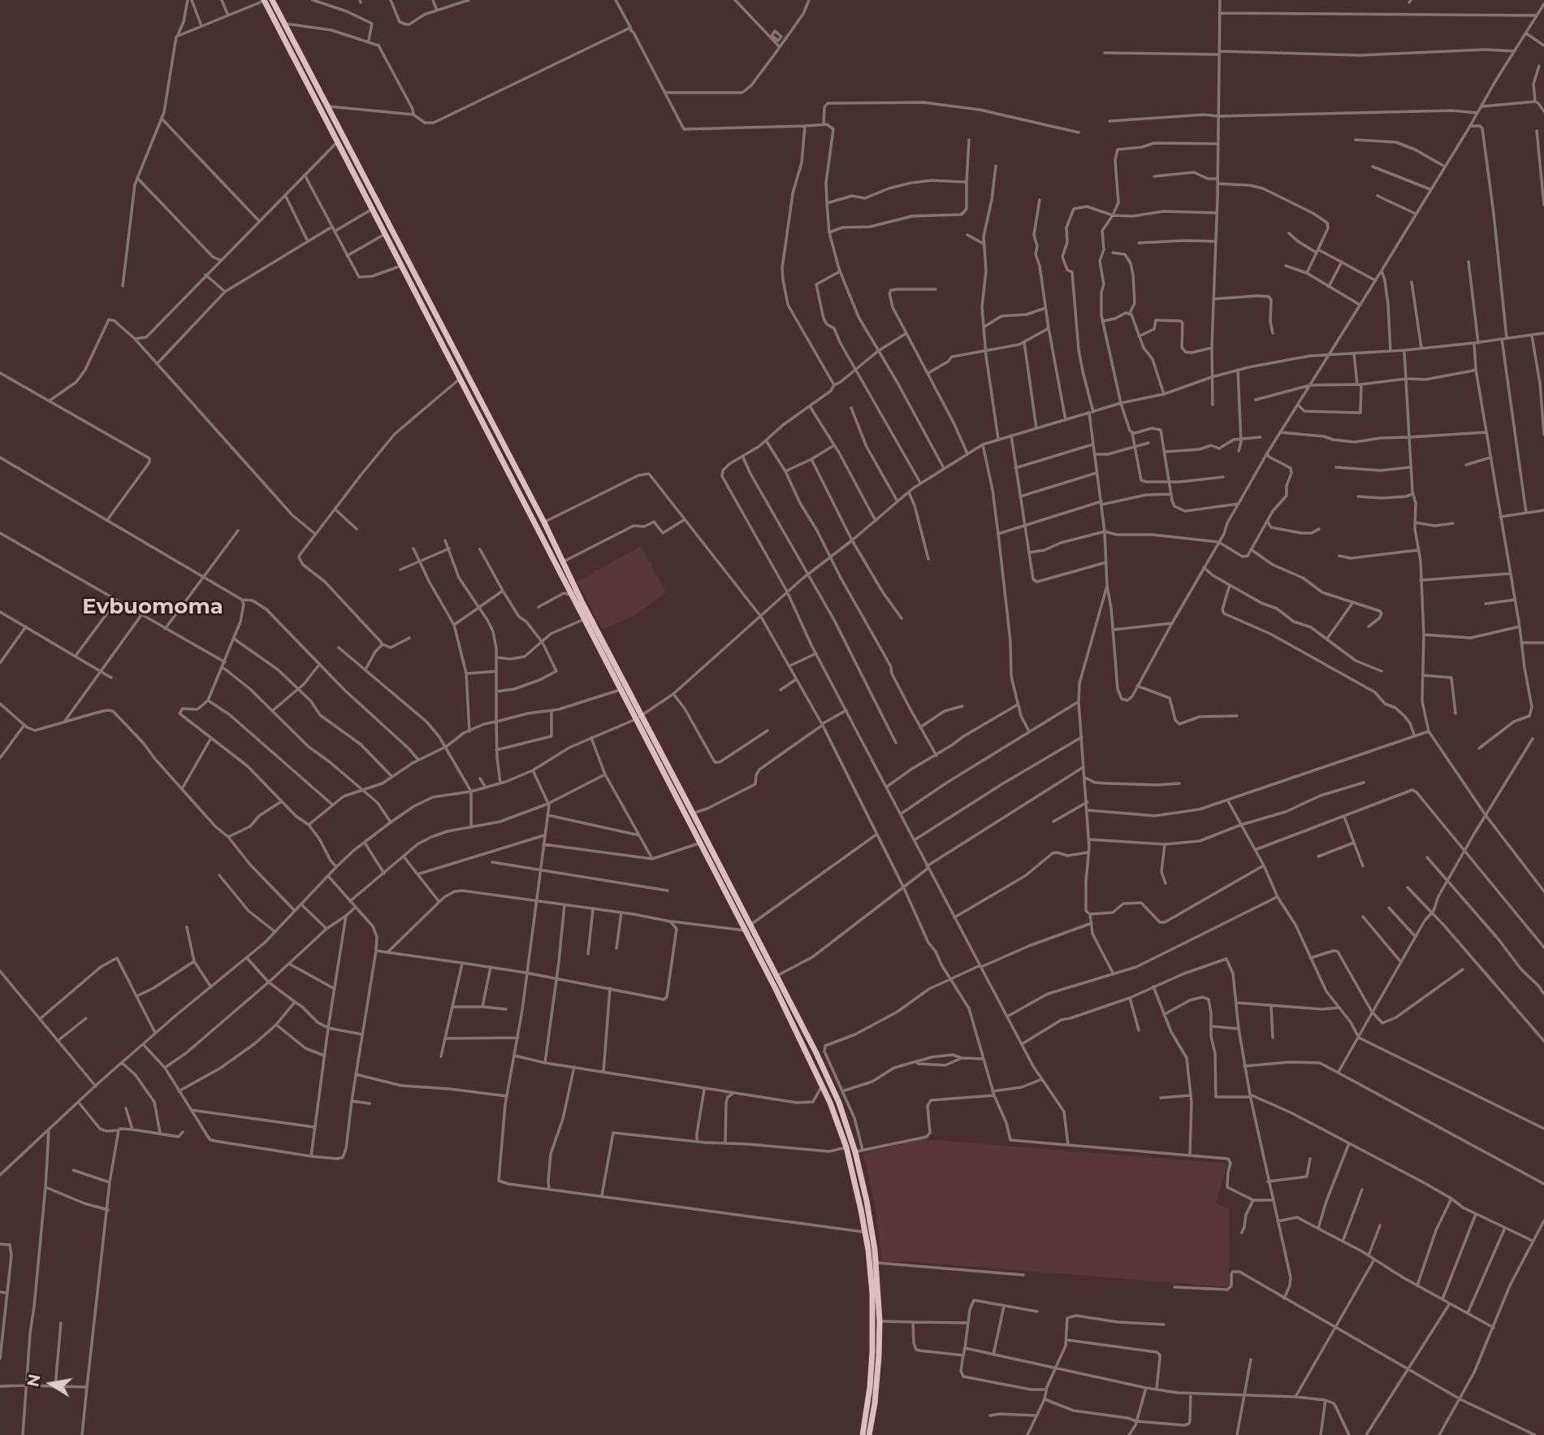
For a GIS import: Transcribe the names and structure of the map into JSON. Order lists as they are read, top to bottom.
{
  "districts": ["Evbuomoma"],
  "north": "left"
}
